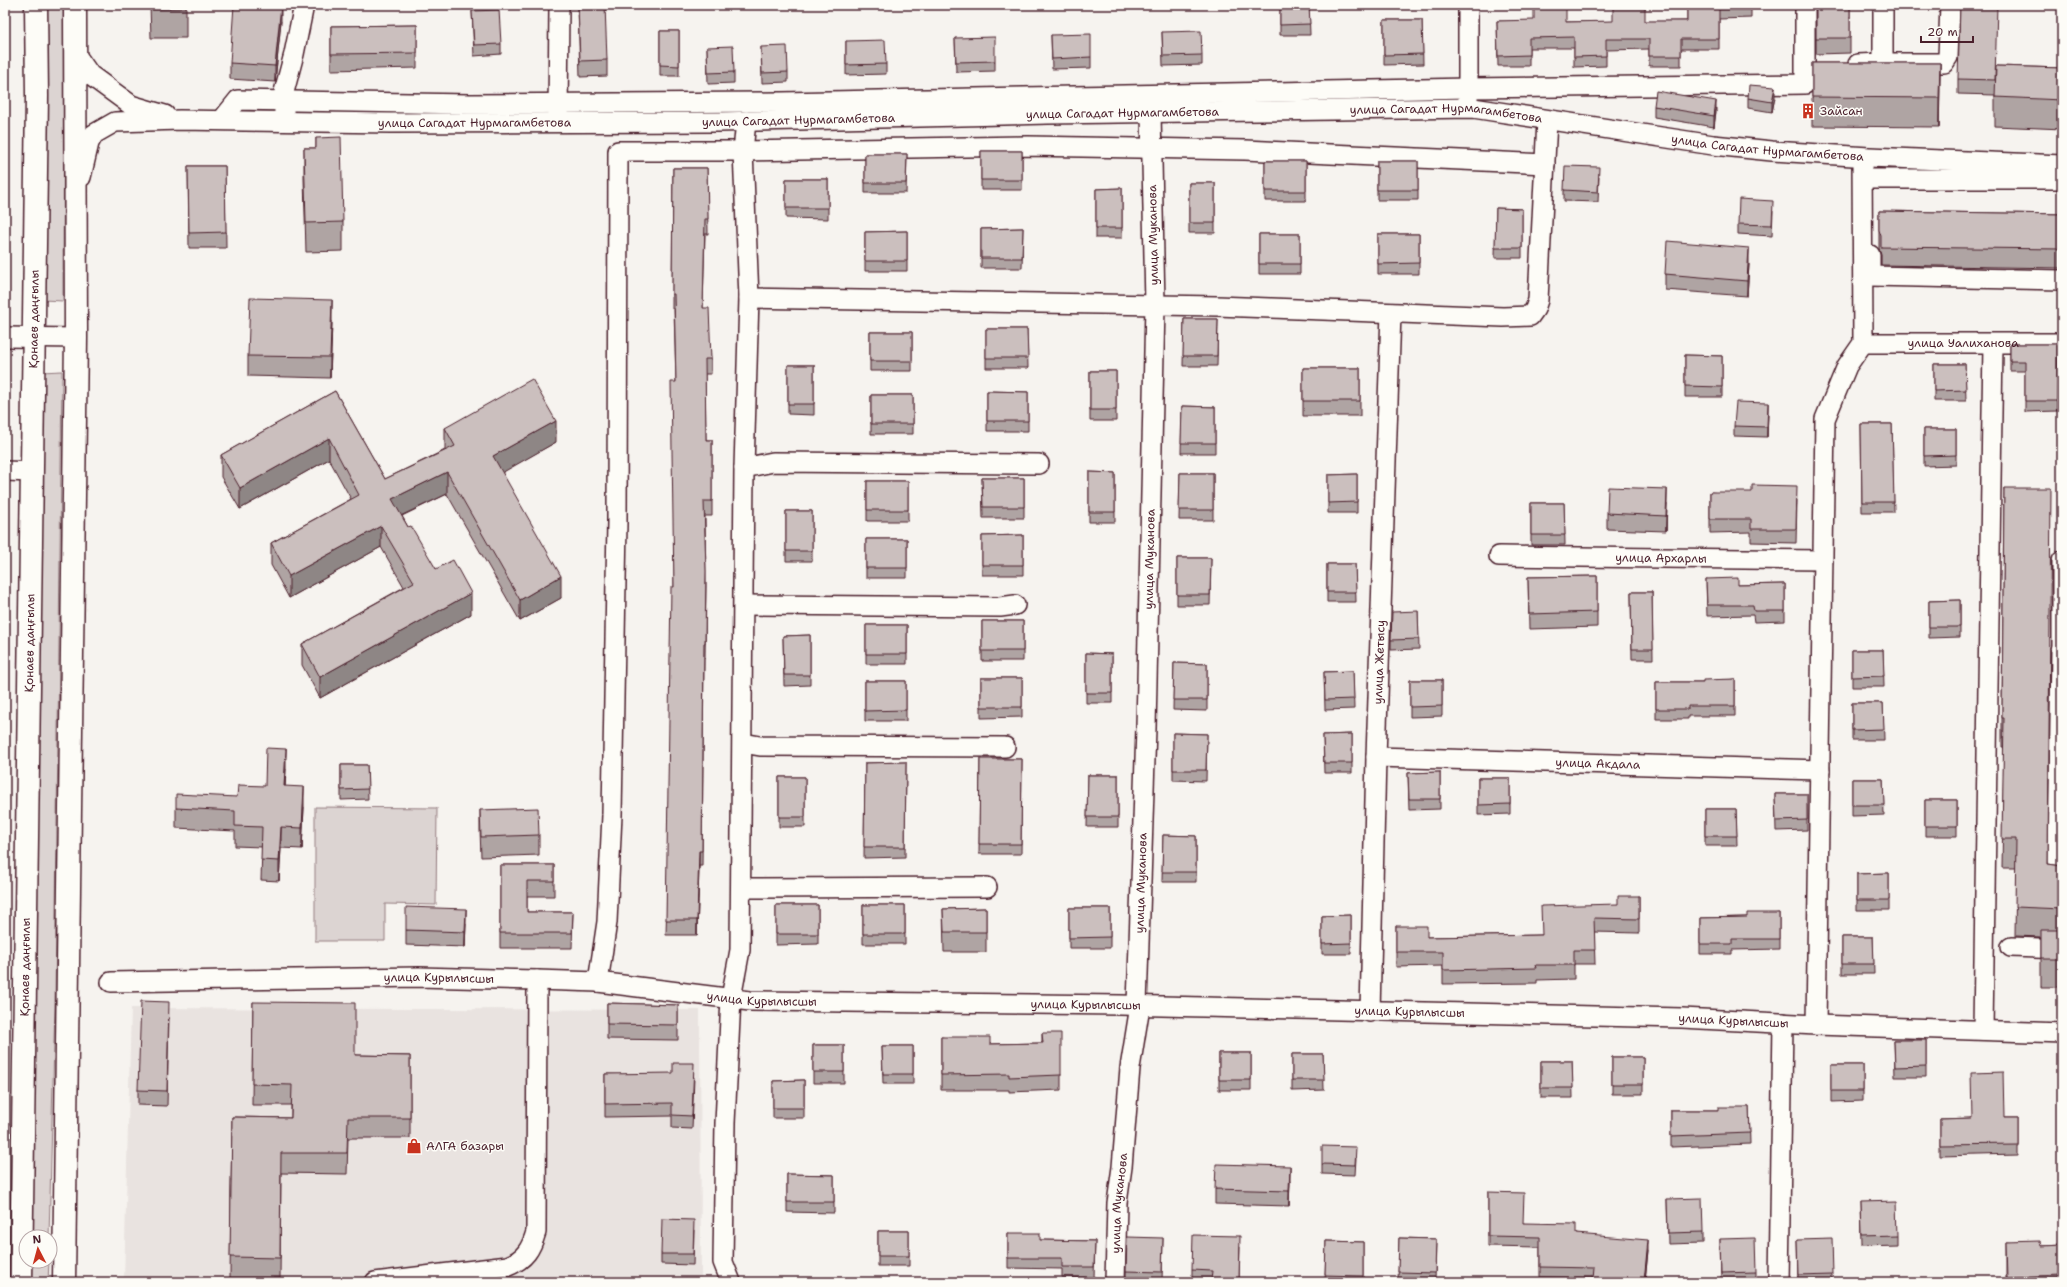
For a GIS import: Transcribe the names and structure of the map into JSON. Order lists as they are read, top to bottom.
{
  "streets": {
    "main road": ["Қонаев даңғылы"],
    "street": [
      "улица Сагадат Нурмагамбетова",
      "улица Муканова",
      "улица Уалиханова",
      "улица Архарлы",
      "улица Жетысу",
      "улица Акдала",
      "улица Курылысшы"
    ]
  },
  "crossings": [
    ["улица Сагадат Нурмагамбетова", "улица Муканова"],
    ["улица Муканова", "улица Курылысшы"],
    ["улица Жетысу", "улица Акдала"],
    ["улица Жетысу", "улица Курылысшы"]
  ],
  "places": {
    "building": ["Зайсан"],
    "shop": ["АЛГА базары"]
  },
  "scale_bar": "20 m",
  "north": "top"
}
